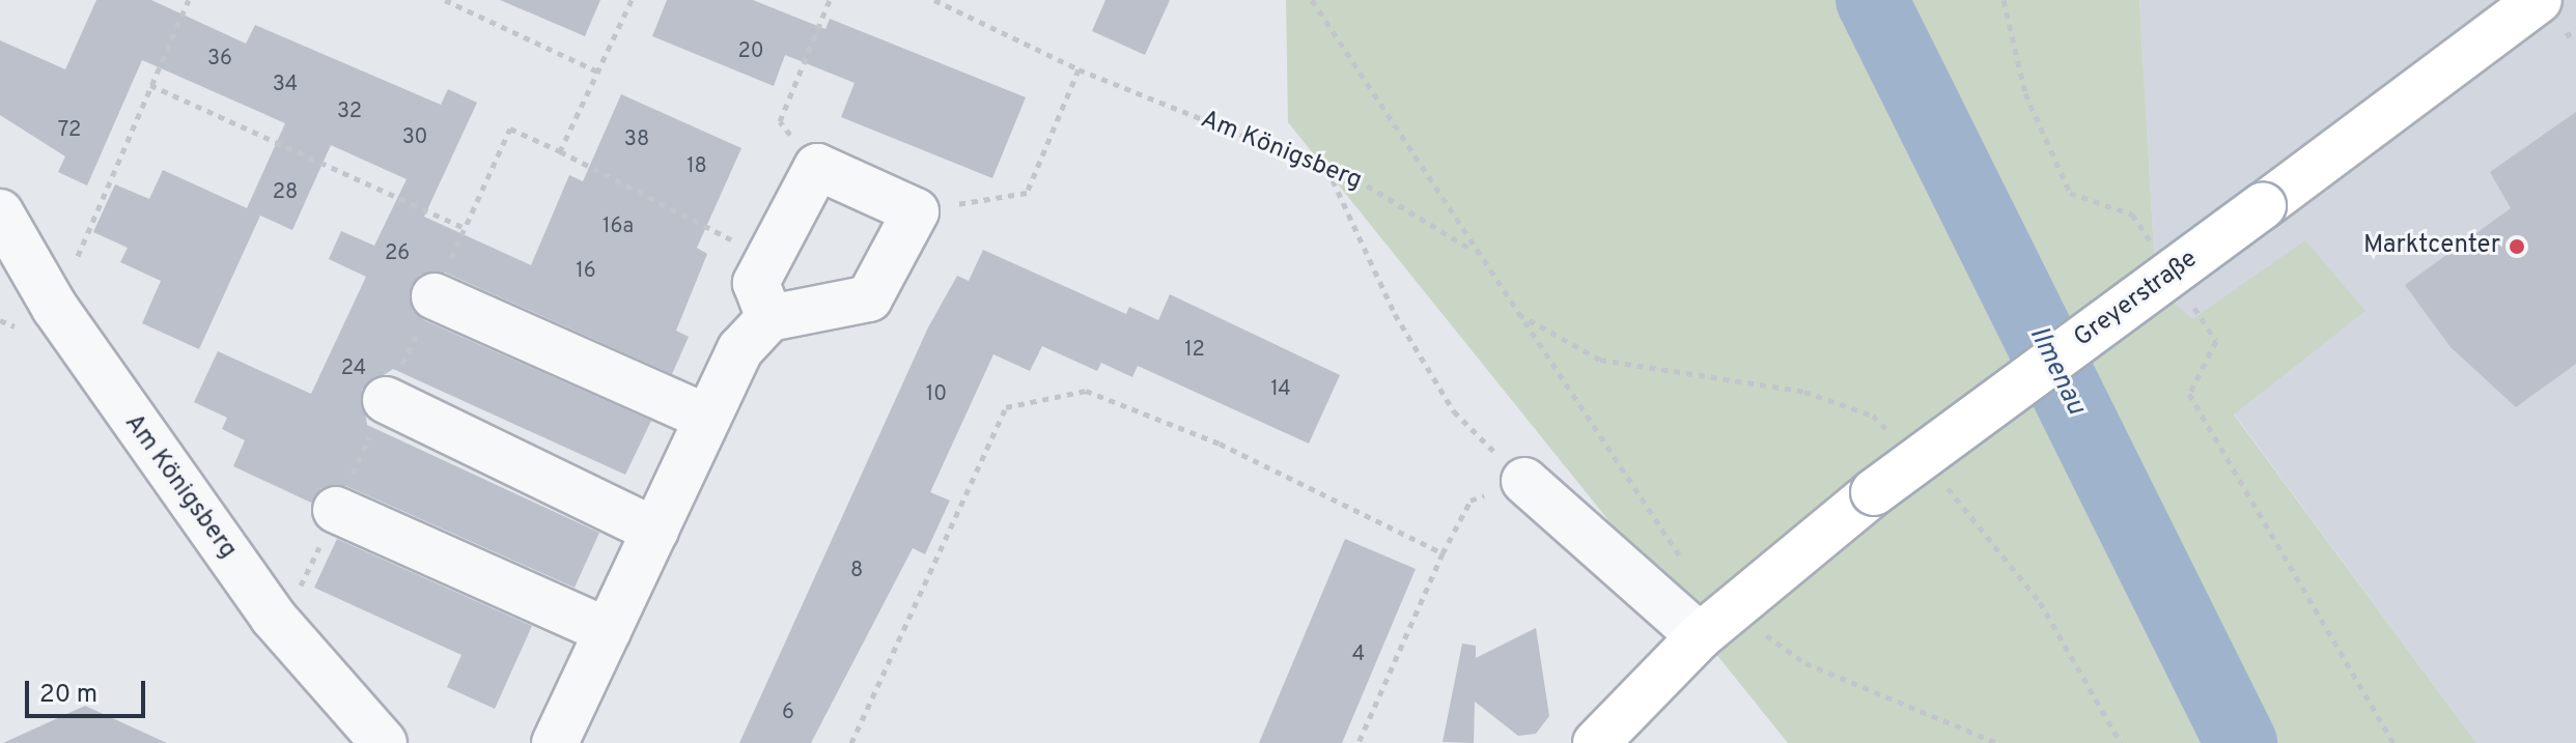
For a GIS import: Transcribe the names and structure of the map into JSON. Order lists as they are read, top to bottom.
{
  "streets": {
    "main road": ["Greyerstraße"],
    "street": ["Am Königsberg"]
  },
  "water": ["Ilmenau"],
  "places": ["Marktcenter"],
  "house_numbers": [
    "20",
    "36",
    "34",
    "32",
    "72",
    "30",
    "38",
    "18",
    "28",
    "16a",
    "26",
    "16",
    "12",
    "24",
    "14",
    "10",
    "8",
    "4",
    "6"
  ],
  "scale_bar": "20 m"
}
